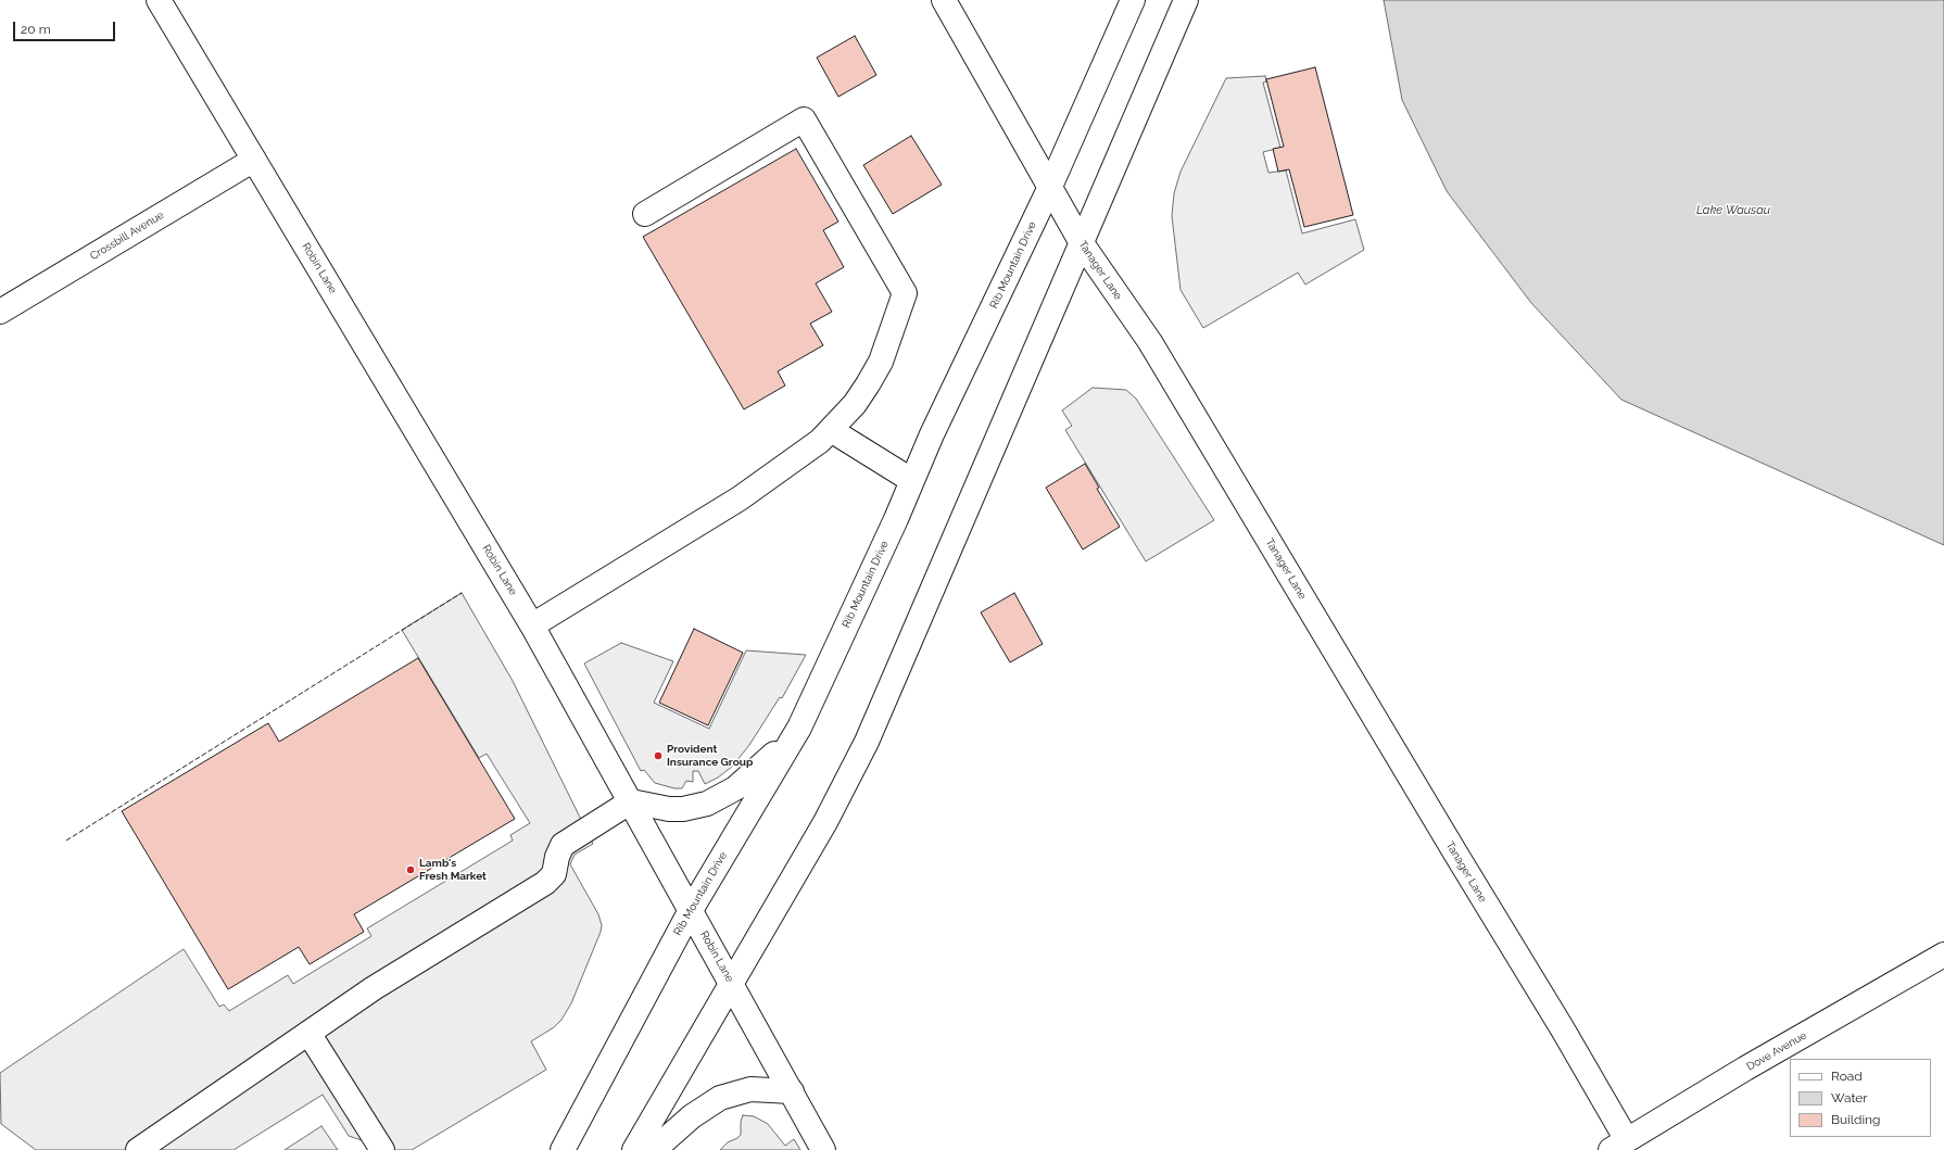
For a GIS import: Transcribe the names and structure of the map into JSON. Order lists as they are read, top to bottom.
{
  "streets": {
    "street": [
      "Crossbill Avenue",
      "Rib Mountain Drive",
      "Robin Lane",
      "Tanager Lane",
      "Dove Avenue"
    ]
  },
  "crossings": [
    ["Crossbill Avenue", "Robin Lane"],
    ["Rib Mountain Drive", "Robin Lane"],
    ["Rib Mountain Drive", "Tanager Lane"],
    ["Tanager Lane", "Dove Avenue"]
  ],
  "water": ["Lake Wausau"],
  "places": ["Provident Insurance Group", "Lamb's Fresh Market"],
  "legend": ["Road", "Water", "Building"],
  "scale_bar": "20 m"
}
